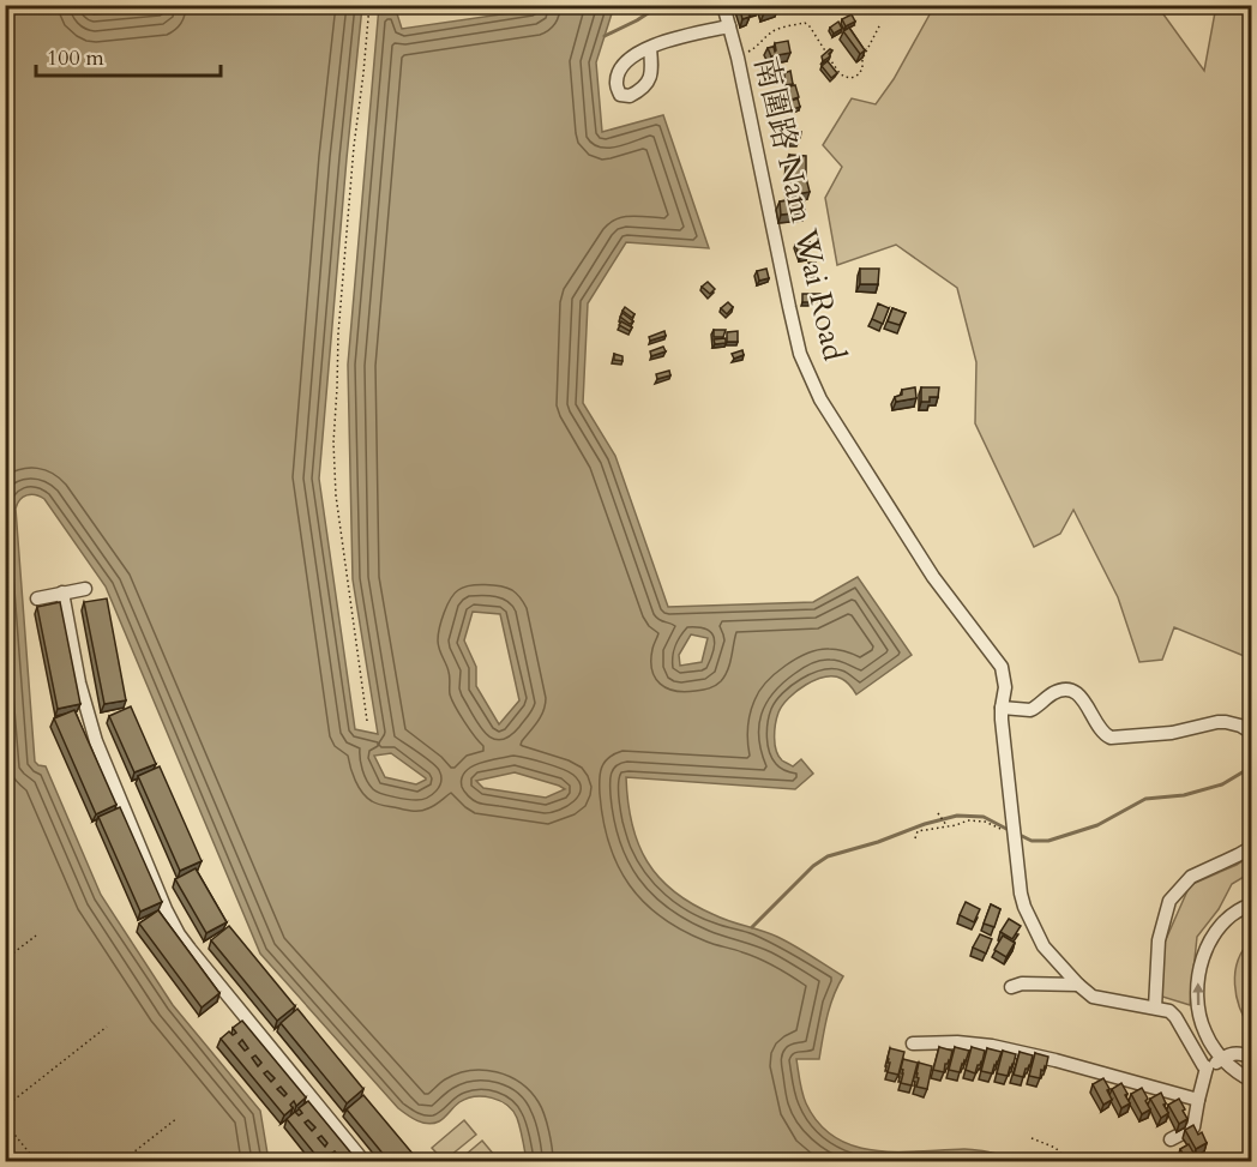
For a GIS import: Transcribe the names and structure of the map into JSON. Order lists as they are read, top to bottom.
{
  "streets": {
    "street": ["南圍路 Nam Wai Road"]
  },
  "scale_bar": "100 m"
}
